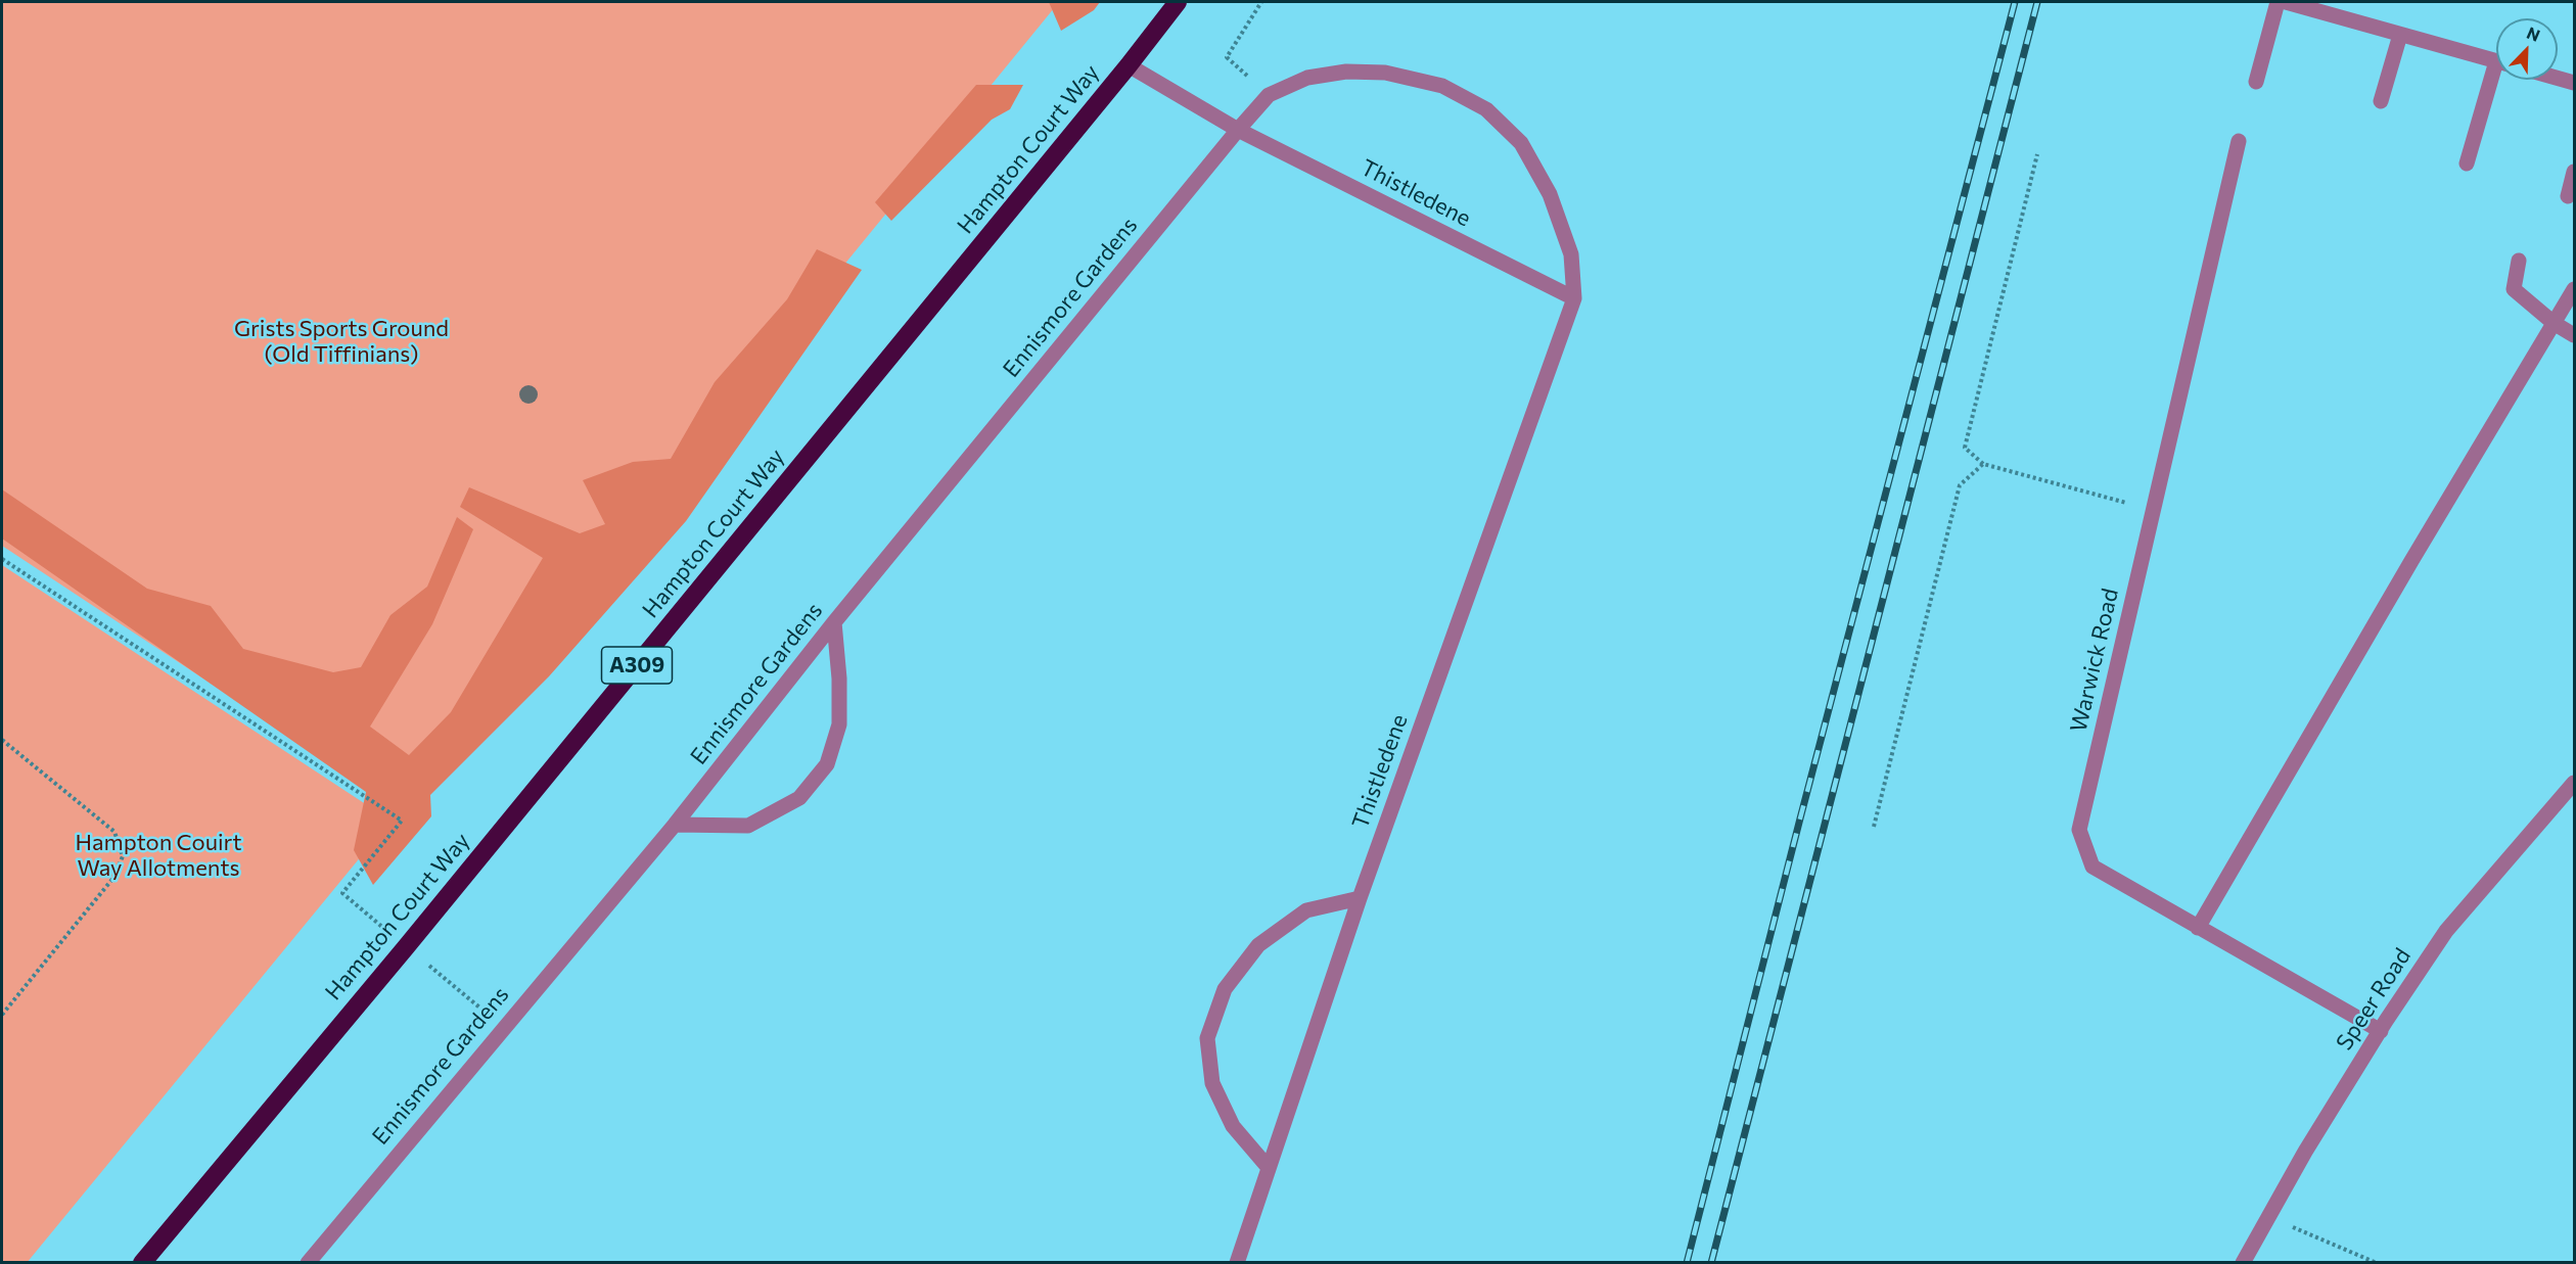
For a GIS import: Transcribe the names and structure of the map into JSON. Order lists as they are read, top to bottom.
{
  "streets": {
    "highway": ["Hampton Court Way", "A309"],
    "street": [
      "Thistledene",
      "Ennismore Gardens",
      "Warwick Road",
      "Speer Road"
    ]
  },
  "crossings": [
    ["Hampton Court Way", "Thistledene"],
    ["Thistledene", "Ennismore Gardens"],
    ["Warwick Road", "Speer Road"]
  ],
  "parks": ["Grists Sports Ground (Old Tiffinians)", "Hampton Couirt Way Allotments"],
  "north": "top right"
}
